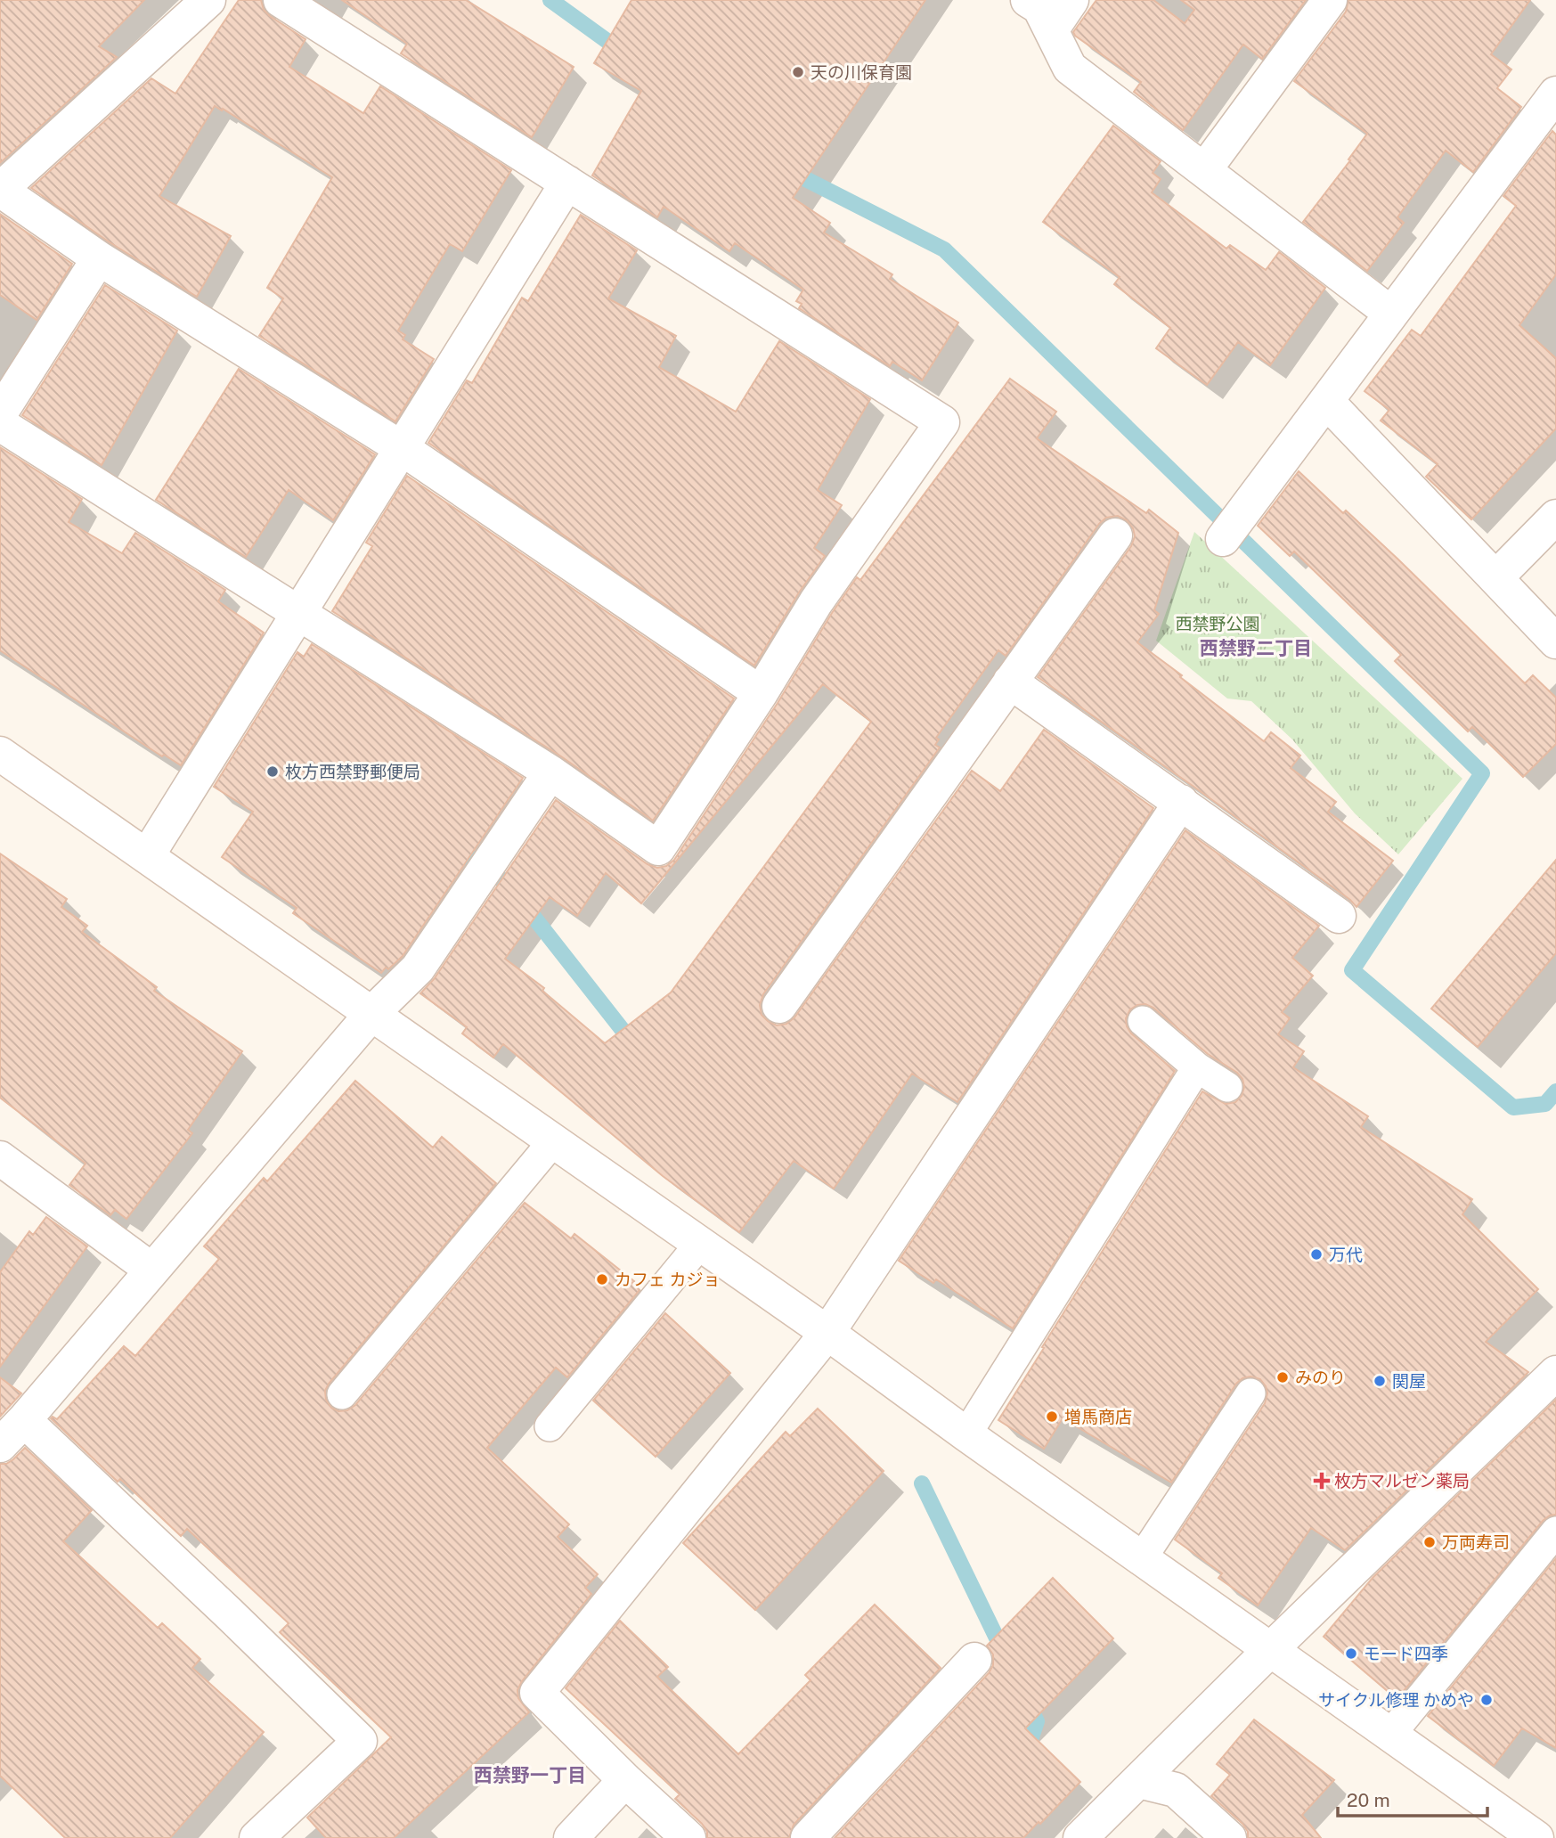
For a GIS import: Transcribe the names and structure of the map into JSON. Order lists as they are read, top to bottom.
{
  "districts": ["西禁野二丁目", "西禁野一丁目"],
  "parks": ["西禁野公園"],
  "places": {
    "other": [
      "天の川保育園",
      "枚方西禁野郵便局",
      "万代",
      "カフェ カジョ",
      "みのり",
      "関屋",
      "増馬商店",
      "万両寿司",
      "モード四季",
      "サイクル修理 かめや"
    ],
    "health": ["枚方マルゼン薬局"]
  },
  "scale_bar": "20 m"
}
